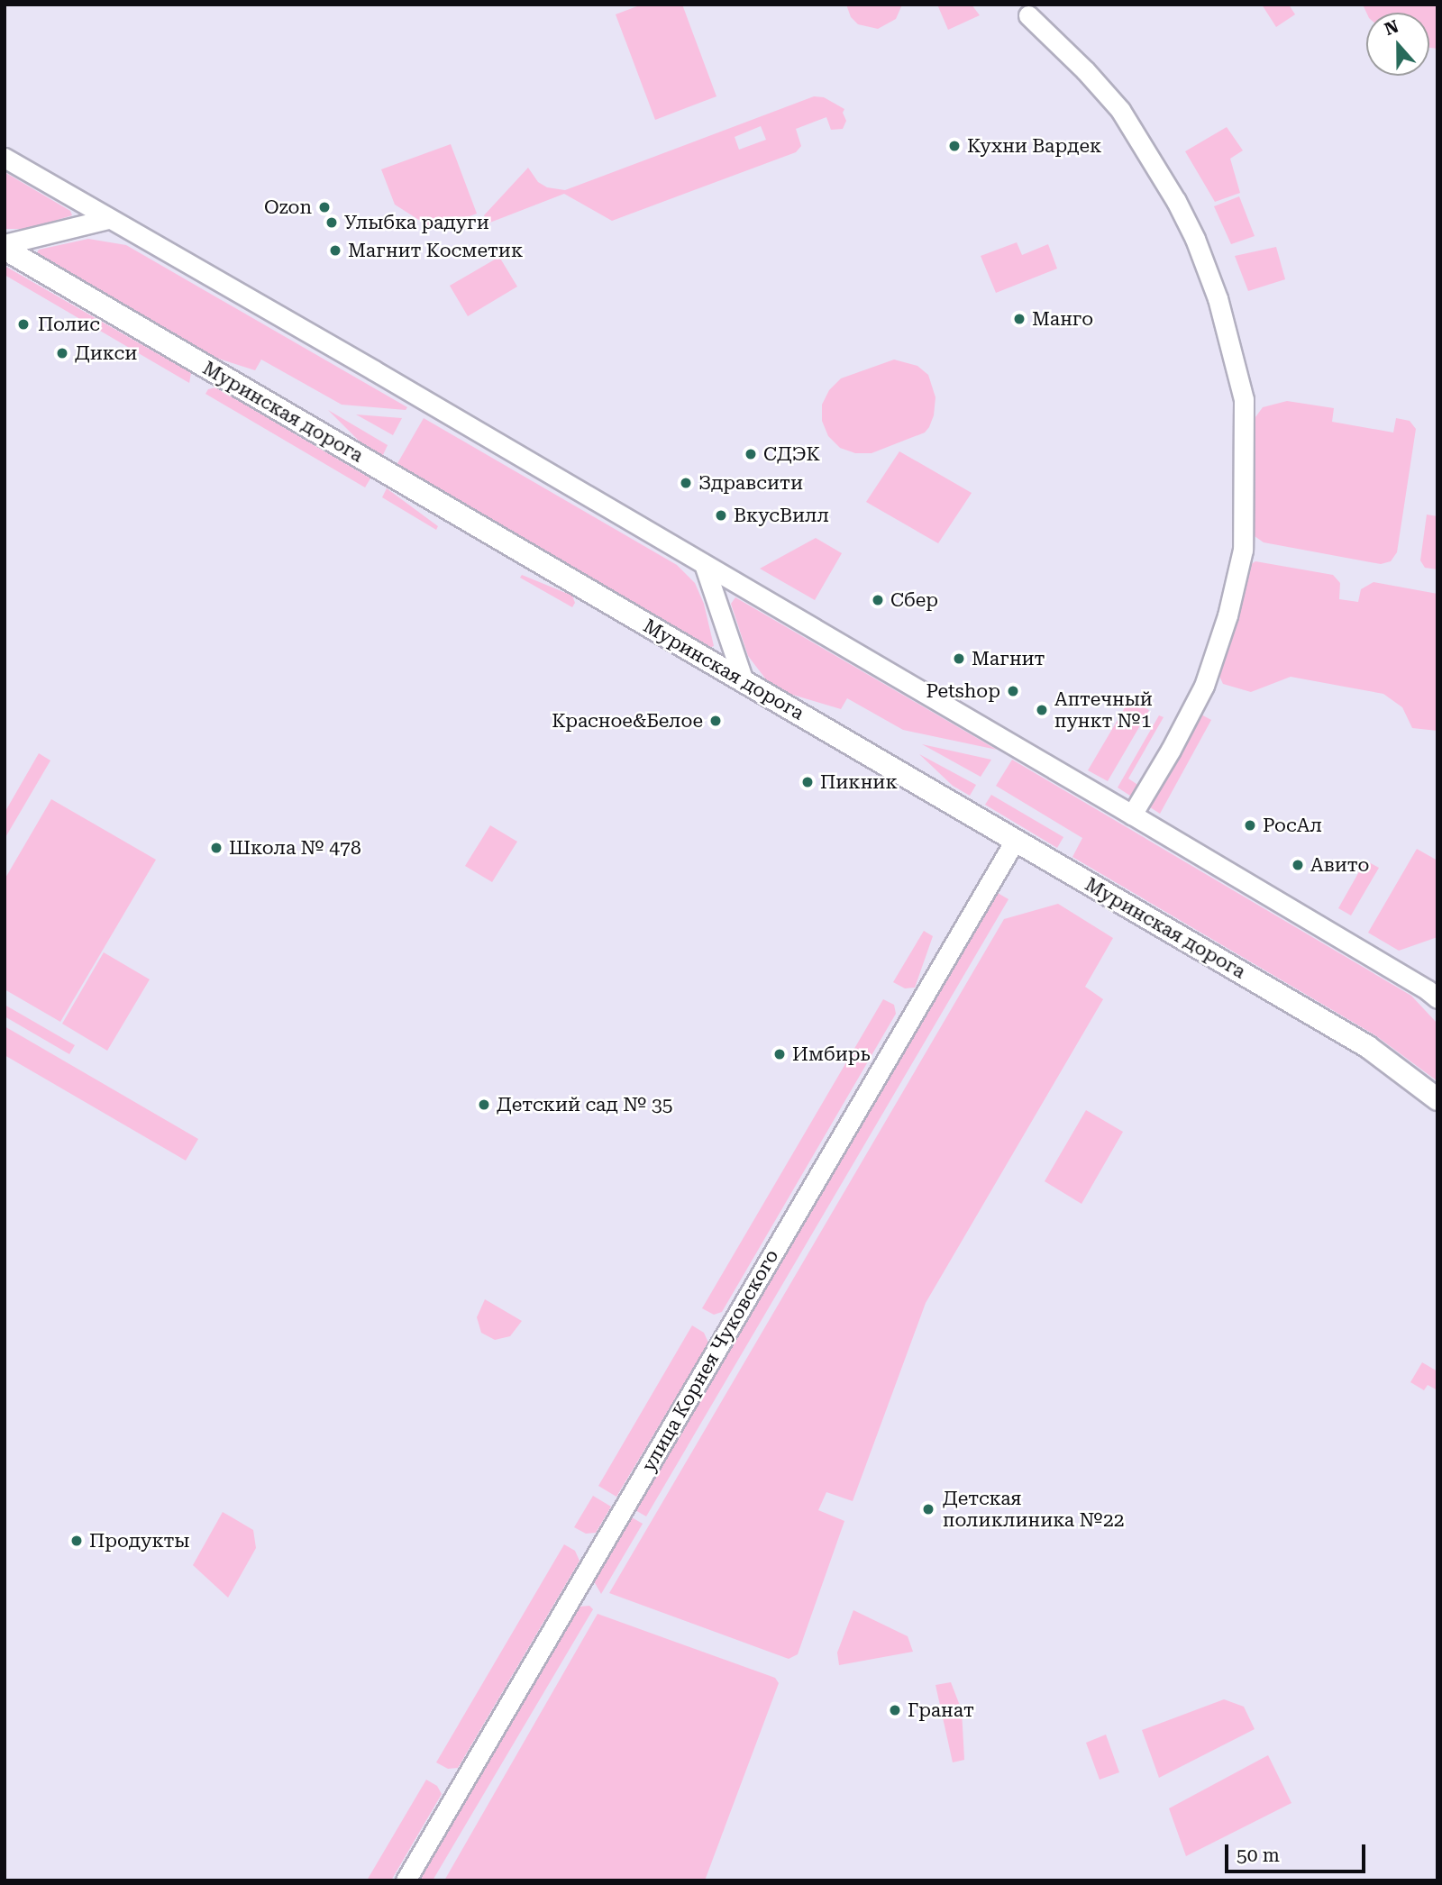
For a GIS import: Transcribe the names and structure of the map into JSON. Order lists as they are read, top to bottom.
{
  "streets": {
    "street": ["Муринская дорога", "улица Корнея Чуковского"]
  },
  "crossings": [
    ["Муринская дорога", "улица Корнея Чуковского"]
  ],
  "places": [
    "Кухни Вардек",
    "Ozon",
    "Улыбка радуги",
    "Магнит Косметик",
    "Манго",
    "Полис",
    "Дикси",
    "СДЭК",
    "Здравсити",
    "ВкусВилл",
    "Сбер",
    "Магнит",
    "Petshop",
    "Аптечный пункт №1",
    "Красное&Белое",
    "Пикник",
    "РосАл",
    "Школа № 478",
    "Авито",
    "Имбирь",
    "Детский сад № 35",
    "Детская поликлиника №22",
    "Продукты",
    "Гранат"
  ],
  "scale_bar": "50 m",
  "north": "top"
}
